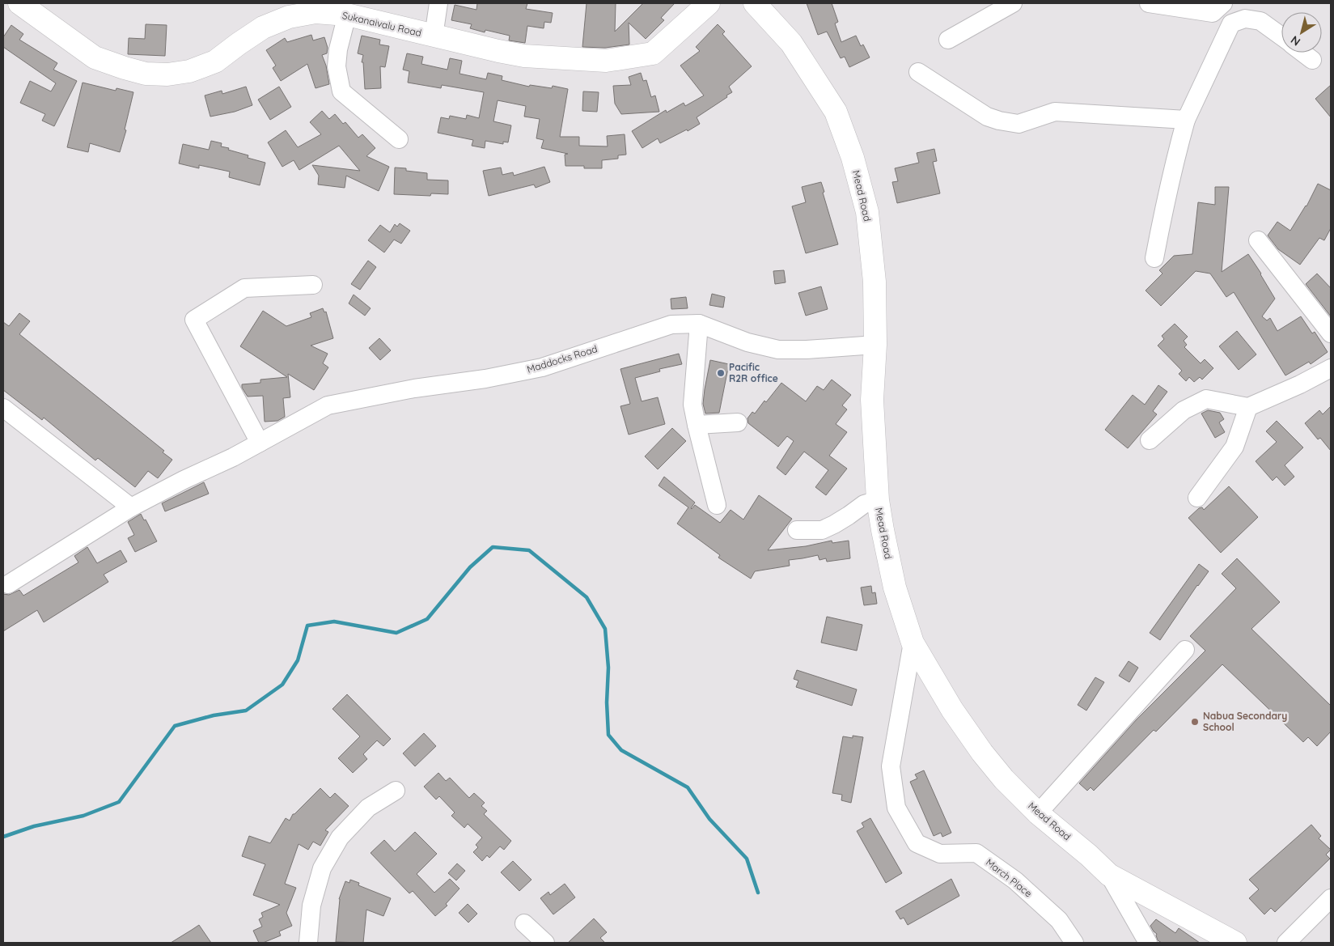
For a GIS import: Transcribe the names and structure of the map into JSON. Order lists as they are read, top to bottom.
{
  "streets": {
    "main road": ["Sukanaivalu Road", "Mead Road"],
    "street": ["Maddocks Road", "March Place"]
  },
  "crossings": [
    ["Mead Road", "Maddocks Road"],
    ["Mead Road", "March Place"]
  ],
  "places": ["Pacific R2R office", "Nabua Secondary School"],
  "north": "bottom left"
}
